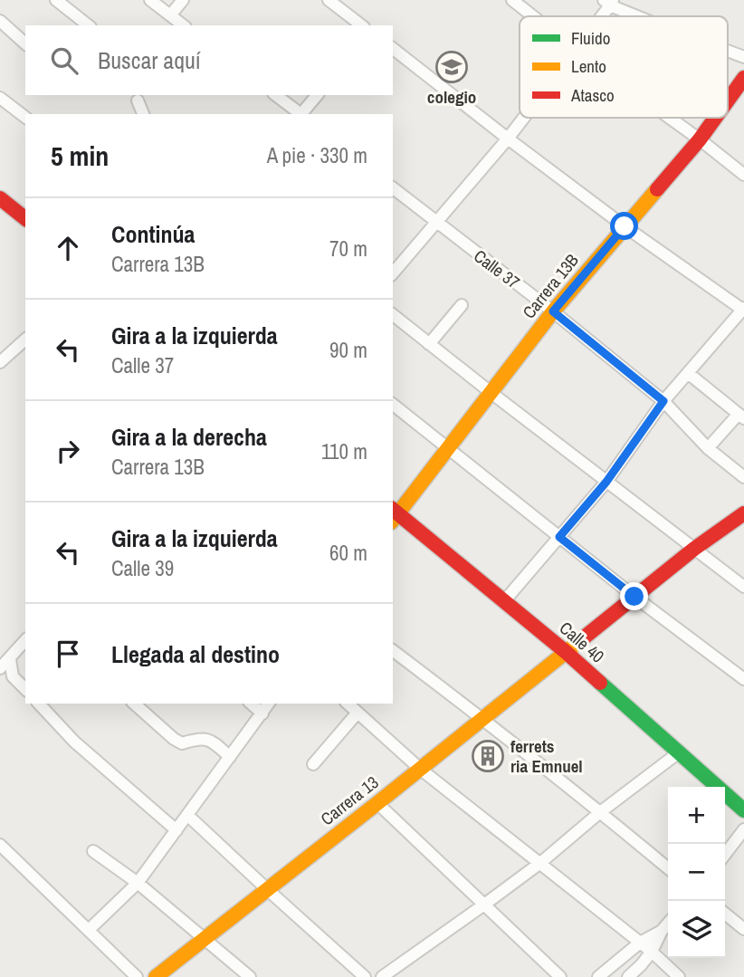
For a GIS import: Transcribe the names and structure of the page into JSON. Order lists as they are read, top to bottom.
{
  "streets": {
    "street": [
      "Calle 37",
      "Carrera 13B",
      "Calle 40",
      "Carrera 13"
    ]
  },
  "crossings": [
    ["Calle 37", "Carrera 13B"],
    ["Carrera 13B", "Calle 40"],
    ["Calle 40", "Carrera 13"]
  ],
  "places": {
    "school or university": ["colegio"],
    "building": ["ferrets ria Emnuel"]
  },
  "legend": ["Fluido", "Lento", "Atasco"],
  "page": {
    "search": "Buscar aquí",
    "heading": ["5 min", "A pie · 330 m"],
    "list": [
      ["Continúa", "Carrera 13B", "70 m"],
      ["Gira a la izquierda", "Calle 37", "90 m"],
      ["Gira a la derecha", "Carrera 13B", "110 m"],
      ["Gira a la izquierda", "Calle 39", "60 m"],
      "Llegada al destino"
    ],
    "map_buttons": ["+", "−"]
  }
}
